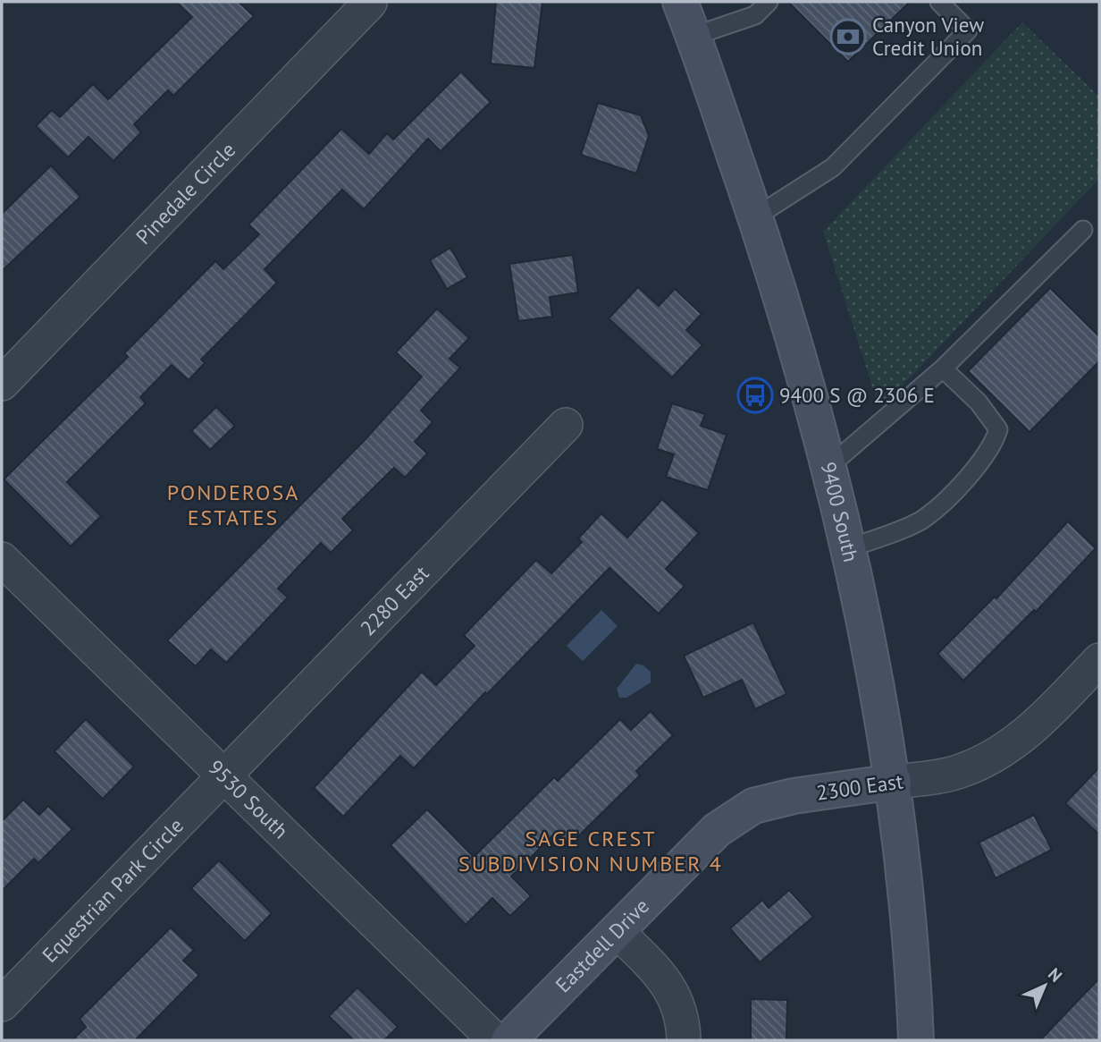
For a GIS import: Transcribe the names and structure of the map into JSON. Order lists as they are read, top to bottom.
{
  "streets": {
    "main road": ["9400 South", "2300 East", "Eastdell Drive"],
    "street": [
      "Pinedale Circle",
      "2280 East",
      "9530 South",
      "Equestrian Park Circle"
    ]
  },
  "crossings": [
    ["9400 South", "2300 East"],
    ["2280 East", "9530 South"],
    ["2280 East", "Equestrian Park Circle"],
    ["2300 East", "Eastdell Drive"],
    ["9530 South", "Equestrian Park Circle"]
  ],
  "districts": ["PONDEROSA ESTATES", "SAGE CREST SUBDIVISION NUMBER 4"],
  "places": {
    "bank": ["Canyon View Credit Union"],
    "bus stop": ["9400 S @ 2306 E"]
  },
  "north": "top right"
}
